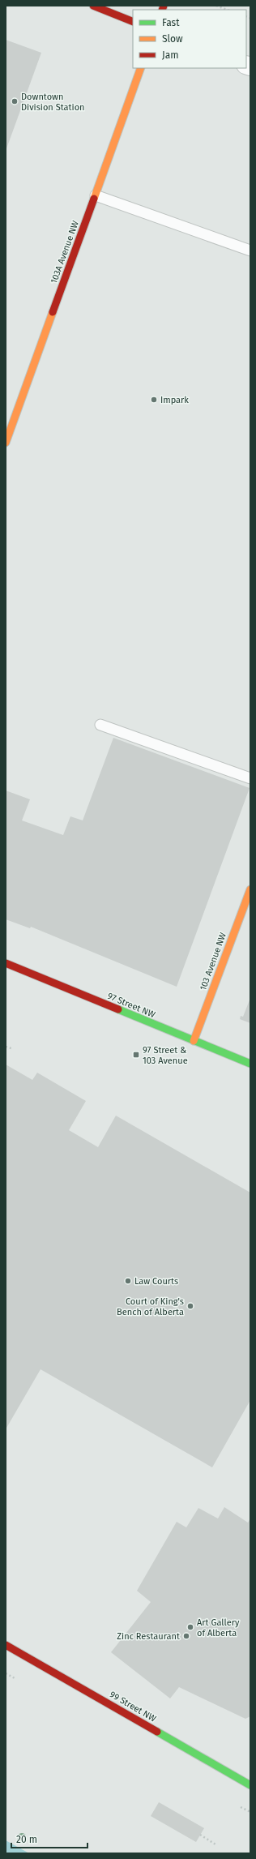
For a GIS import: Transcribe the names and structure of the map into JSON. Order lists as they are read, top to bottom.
{
  "streets": {
    "main road": [
      "103A Avenue NW",
      "103 Avenue NW",
      "97 Street NW",
      "99 Street NW"
    ]
  },
  "crossings": [
    ["103 Avenue NW", "97 Street NW"]
  ],
  "places": {
    "other": [
      "Downtown Division Station",
      "Impark",
      "Law Courts",
      "Court of King's Bench of Alberta",
      "Art Gallery of Alberta",
      "Zinc Restaurant"
    ],
    "transit": ["97 Street & 103 Avenue"]
  },
  "legend": ["Fast", "Slow", "Jam"],
  "scale_bar": "20 m"
}
